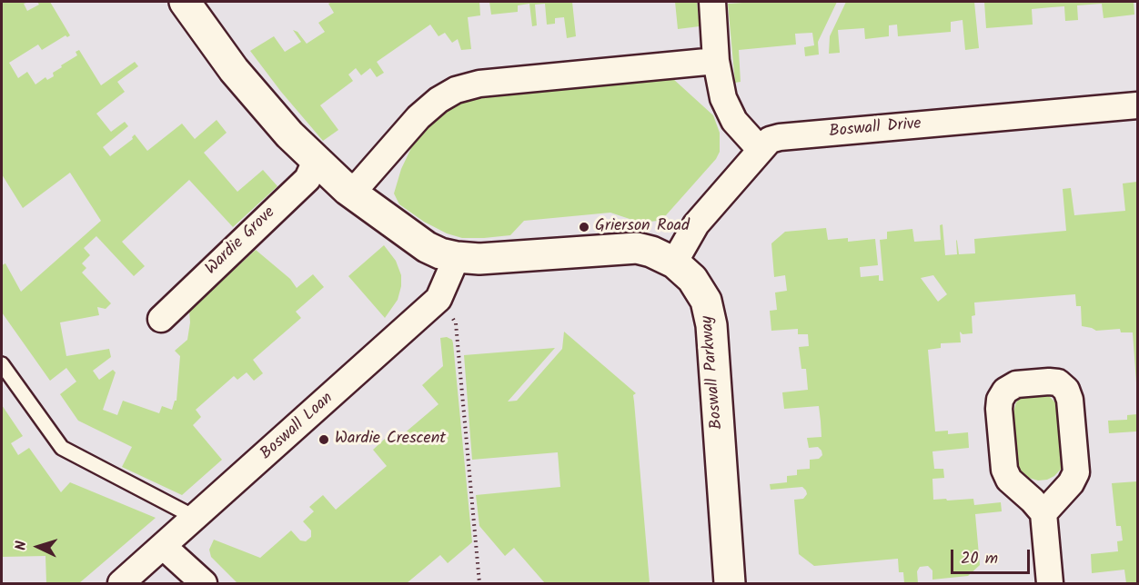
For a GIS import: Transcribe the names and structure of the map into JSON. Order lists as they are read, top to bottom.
{
  "streets": {
    "street": [
      "Boswall Drive",
      "Wardie Grove",
      "Boswall Parkway",
      "Boswall Loan"
    ]
  },
  "crossings": [
    ["Boswall Drive", "Boswall Parkway"],
    ["Boswall Parkway", "Boswall Loan"]
  ],
  "places": ["Grierson Road", "Wardie Crescent"],
  "scale_bar": "20 m",
  "north": "left"
}
